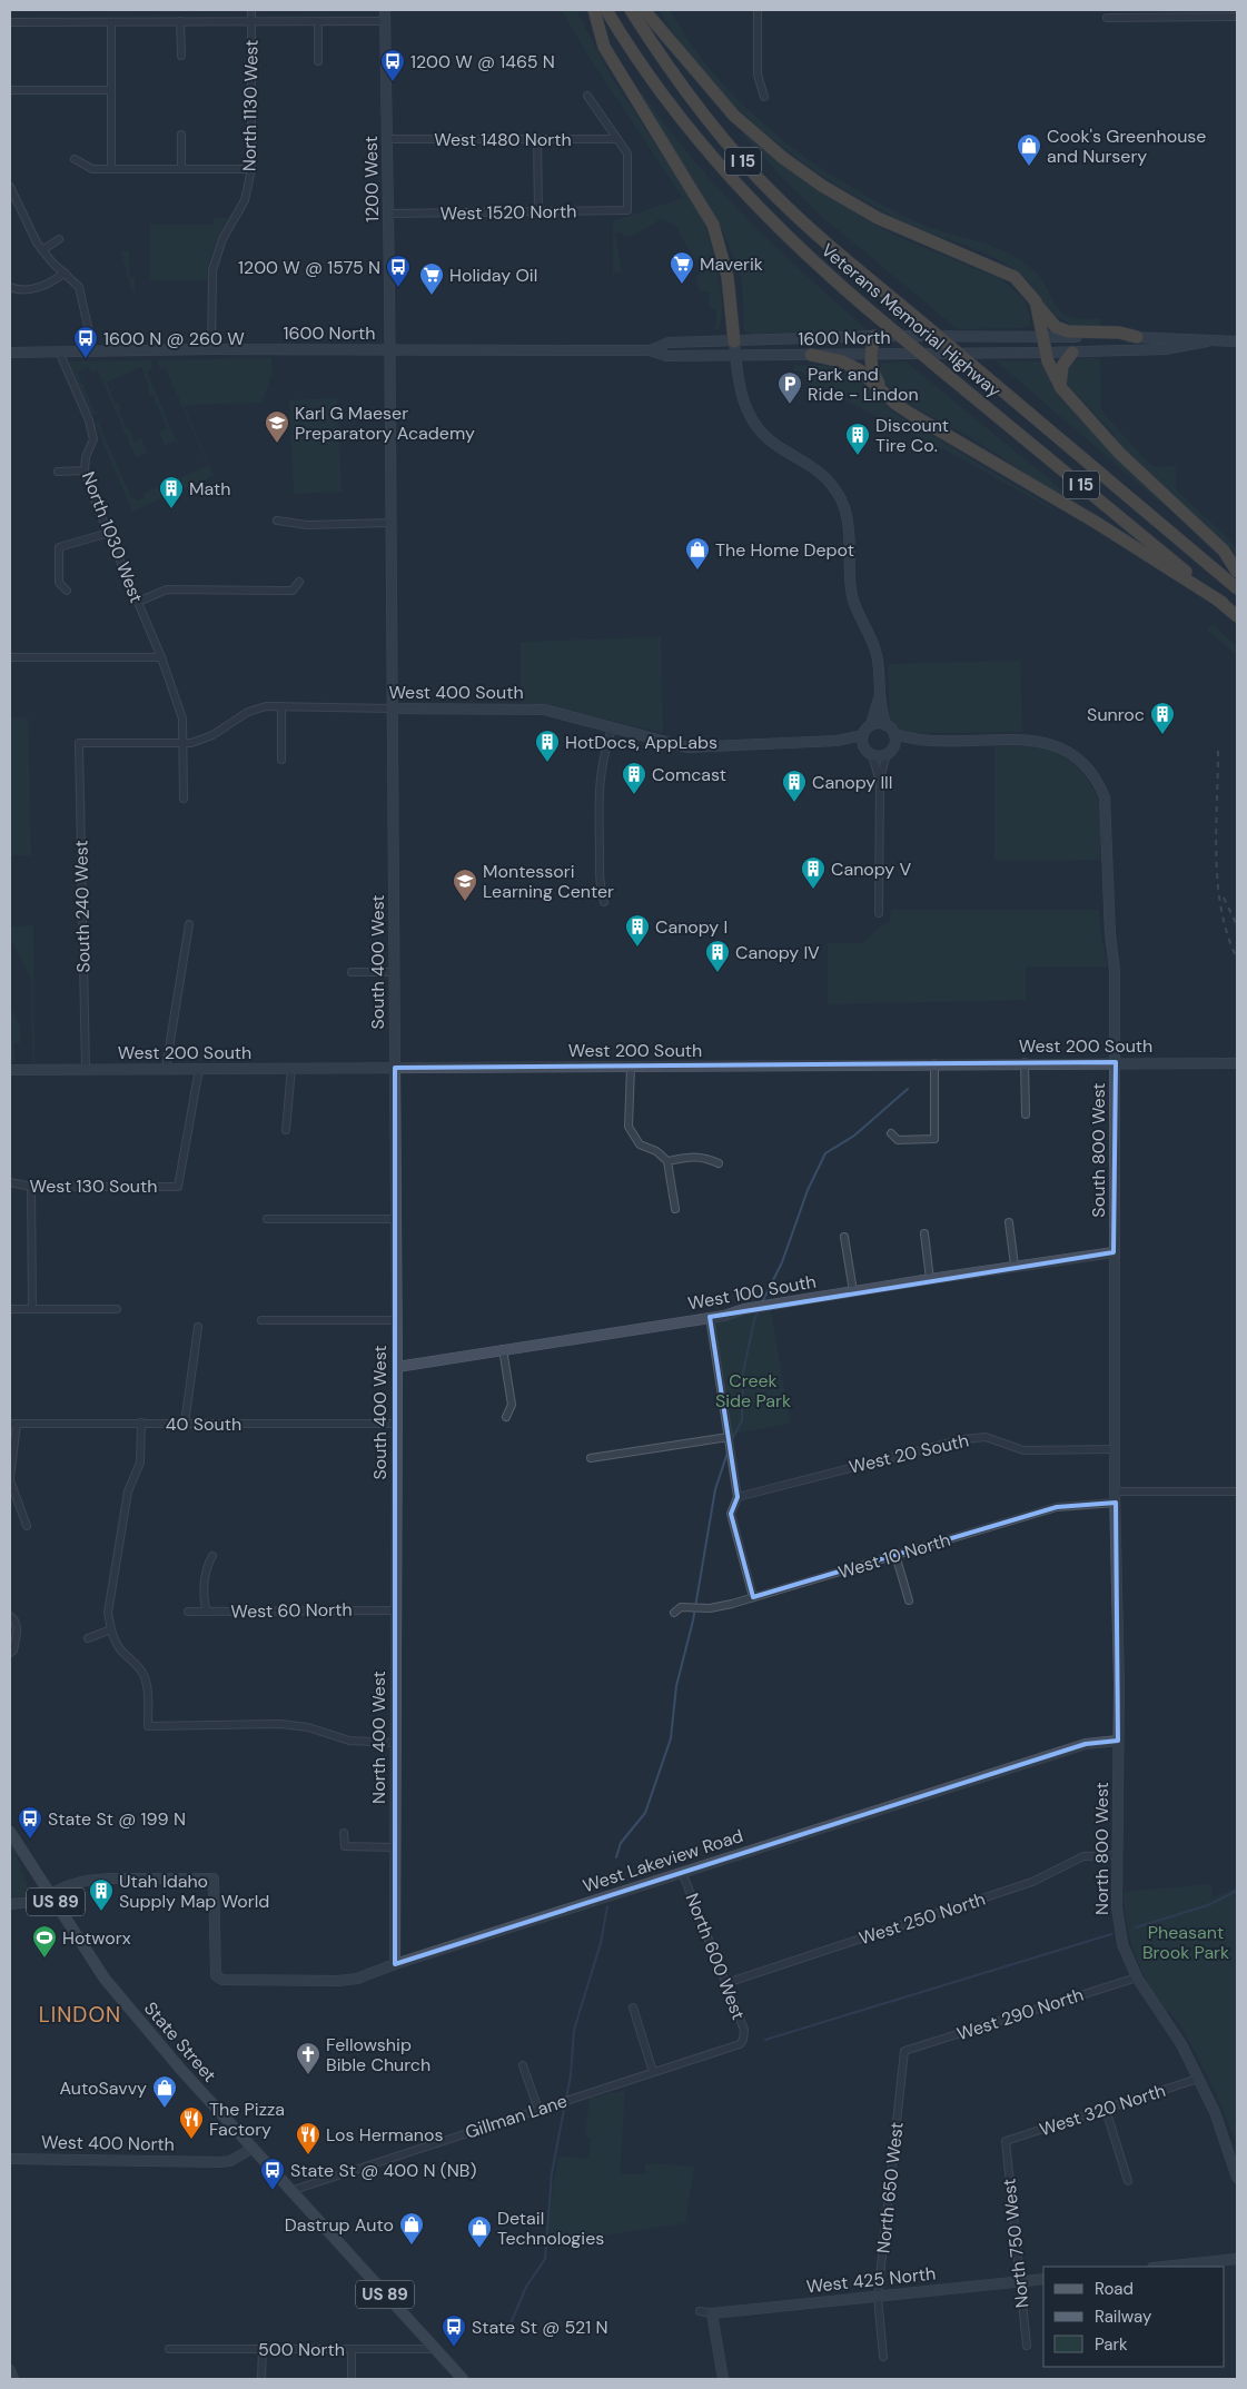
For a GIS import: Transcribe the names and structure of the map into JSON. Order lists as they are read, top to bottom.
{
  "streets": {
    "highway": ["I 15", "Veterans Memorial Highway"],
    "main road": ["US 89", "State Street"],
    "street": [
      "North 1130 West",
      "West 1480 North",
      "1200 West",
      "West 1520 North",
      "1600 North",
      "North 1030 West",
      "West 400 South",
      "South 240 West",
      "South 400 West",
      "West 200 South",
      "South 800 West",
      "West 130 South",
      "West 100 South",
      "40 South",
      "West 20 South",
      "West 10 North",
      "West 60 North",
      "North 400 West",
      "North 800 West",
      "West Lakeview Road",
      "West 250 North",
      "North 600 West",
      "West 290 North",
      "West 320 North",
      "Gillman Lane",
      "West 400 North",
      "North 650 West",
      "North 750 West",
      "West 425 North",
      "500 North"
    ]
  },
  "crossings": [
    ["North 1130 West", "1600 North"],
    ["West 1480 North", "1200 West"],
    ["West 1480 North", "West 1520 North"],
    ["1200 West", "West 1520 North"],
    ["1200 West", "1600 North"],
    ["1200 West", "South 400 West"],
    ["1600 North", "North 1030 West"],
    ["North 1030 West", "West 400 South"],
    ["West 400 South", "South 240 West"],
    ["West 400 South", "South 400 West"],
    ["South 240 West", "West 200 South"],
    ["South 400 West", "West 200 South"],
    ["South 400 West", "West 100 South"],
    ["South 400 West", "40 South"],
    ["South 400 West", "North 400 West"],
    ["West 200 South", "South 800 West"],
    ["West 200 South", "West 130 South"],
    ["South 800 West", "West 100 South"],
    ["South 800 West", "West 20 South"],
    ["South 800 West", "North 800 West"],
    ["West 10 North", "North 800 West"],
    ["West 60 North", "North 400 West"],
    ["North 400 West", "West Lakeview Road"],
    ["North 800 West", "West Lakeview Road"],
    ["North 800 West", "West 250 North"],
    ["North 800 West", "West 290 North"],
    ["North 800 West", "West 320 North"],
    ["West Lakeview Road", "North 600 West"],
    ["West Lakeview Road", "State Street"],
    ["West 250 North", "North 600 West"],
    ["North 600 West", "Gillman Lane"],
    ["West 290 North", "North 650 West"],
    ["State Street", "Gillman Lane"],
    ["State Street", "West 400 North"],
    ["State Street", "500 North"],
    ["West 320 North", "North 750 West"],
    ["North 650 West", "West 425 North"],
    ["North 750 West", "West 425 North"]
  ],
  "districts": ["LINDON"],
  "parks": ["Creek Side Park", "Pheasant Brook Park"],
  "places": {
    "bus stop": [
      "1200 W @ 1465 N",
      "1200 W @ 1575 N",
      "1600 N @ 260 W",
      "State St @ 199 N",
      "State St @ 400 N (NB)",
      "State St @ 521 N"
    ],
    "shop": [
      "Cook's Greenhouse and Nursery",
      "The Home Depot",
      "AutoSavvy",
      "Dastrup Auto",
      "Detail Technologies"
    ],
    "supermarket": ["Maverik", "Holiday Oil"],
    "parking": ["Park and Ride - Lindon"],
    "school or university": ["Karl G Maeser Preparatory Academy", "Montessori Learning Center"],
    "building": [
      "Discount Tire Co.",
      "Math",
      "Sunroc",
      "HotDocs, AppLabs",
      "Comcast",
      "Canopy III",
      "Canopy V",
      "Canopy I",
      "Canopy IV",
      "Utah Idaho Supply Map World"
    ],
    "sports": ["Hotworx"],
    "church": ["Fellowship Bible Church"],
    "restaurant": ["The Pizza Factory", "Los Hermanos"]
  },
  "legend": ["Road", "Railway", "Park"]
}
